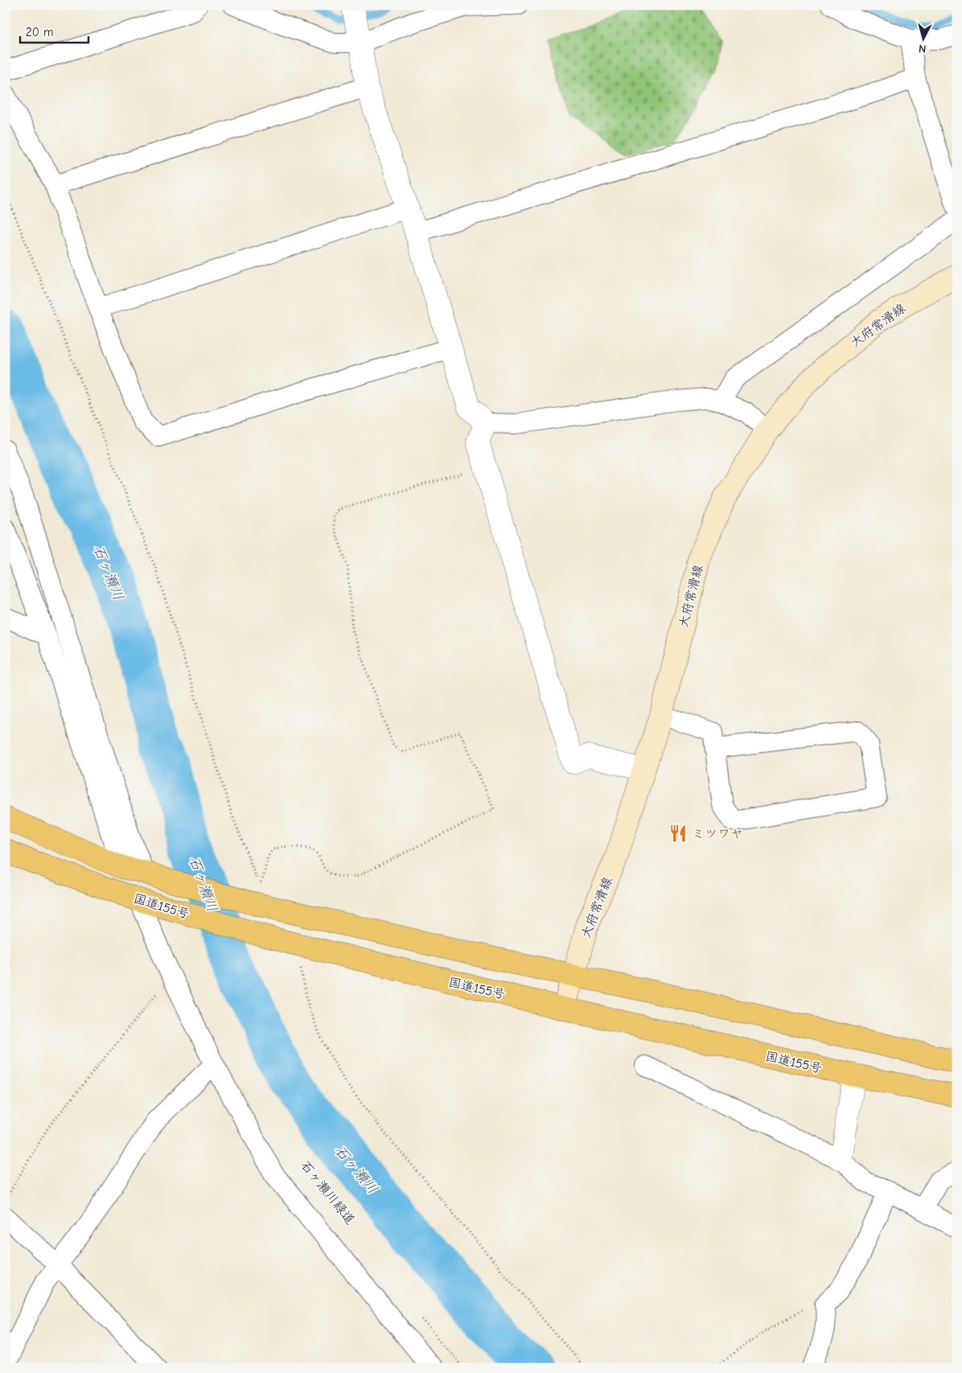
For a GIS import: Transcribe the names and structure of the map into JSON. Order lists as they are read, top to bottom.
{
  "streets": {
    "highway": ["国道155号"],
    "main road": ["大府常滑線"]
  },
  "crossings": [
    ["大府常滑線", "国道155号"]
  ],
  "water": ["石ヶ瀬川"],
  "places": {
    "restaurant": ["ミツワヤ"]
  },
  "scale_bar": "20 m",
  "north": "bottom"
}
